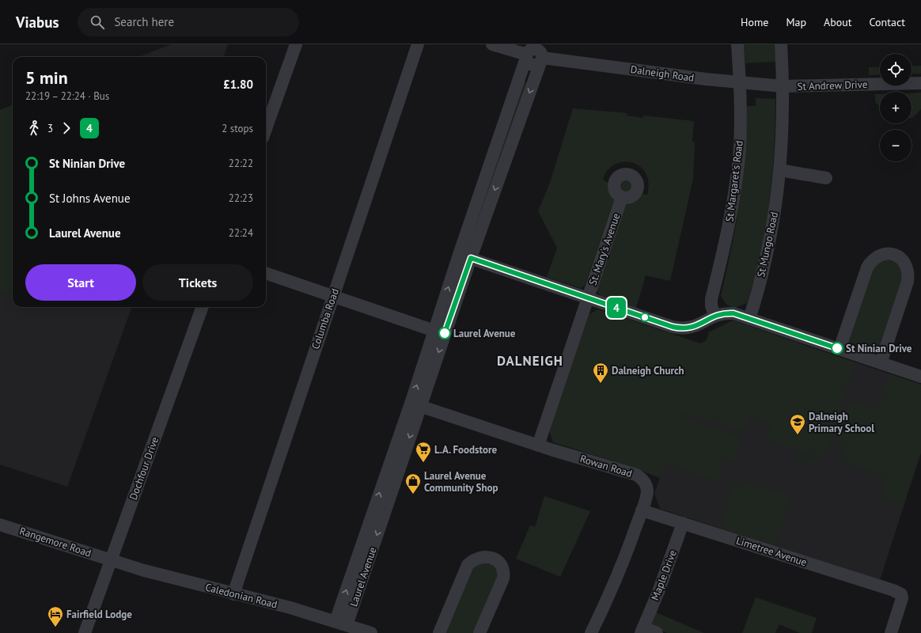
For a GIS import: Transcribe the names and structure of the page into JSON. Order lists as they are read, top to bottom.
{
  "streets": {
    "street": [
      "Dalneigh Road",
      "St Andrew Drive",
      "St Margaret's Road",
      "St Mungo Road",
      "St. Mary's Avenue",
      "Columba Road",
      "Rowan Road",
      "Dochfour Drive",
      "Rangemore Road",
      "Limetree Avenue",
      "Maple Drive",
      "Laurel Avenue",
      "Caledonian Road"
    ]
  },
  "crossings": [
    ["Dalneigh Road", "St Andrew Drive"],
    ["Dalneigh Road", "St Margaret's Road"],
    ["Dalneigh Road", "St Mungo Road"],
    ["Dalneigh Road", "Laurel Avenue"],
    ["St Andrew Drive", "St Mungo Road"],
    ["St. Mary's Avenue", "Rowan Road"],
    ["Columba Road", "Caledonian Road"],
    ["Rowan Road", "Limetree Avenue"],
    ["Rowan Road", "Laurel Avenue"],
    ["Dochfour Drive", "Rangemore Road"],
    ["Dochfour Drive", "Caledonian Road"],
    ["Rangemore Road", "Caledonian Road"],
    ["Limetree Avenue", "Maple Drive"],
    ["Laurel Avenue", "Caledonian Road"]
  ],
  "districts": ["DALNEIGH"],
  "places": {
    "other": ["Laurel Avenue", "St Ninian Drive"],
    "building": ["Dalneigh Church"],
    "school or university": ["Dalneigh Primary School"],
    "supermarket": ["L.A. Foodstore"],
    "shop": ["Laurel Avenue Community Shop"],
    "hotel": ["Fairfield Lodge"]
  },
  "lines": ["bus line 4"],
  "page": {
    "header": "Viabus",
    "search": "Search here",
    "nav": [
      "Home",
      "Map",
      "About",
      "Contact"
    ],
    "on_map": "4",
    "map_buttons": ["+", "−"],
    "heading": ["5 min", "22:19 – 22:24 · Bus", "£1.80"],
    "legs": ["3", "4", "2 stops"],
    "list": [
      {
        "name": "St Ninian Drive",
        "value": "22:22"
      },
      {
        "name": "St Johns Avenue",
        "value": "22:23"
      },
      {
        "name": "Laurel Avenue",
        "value": "22:24"
      }
    ],
    "buttons": ["Start", "Tickets"]
  }
}
